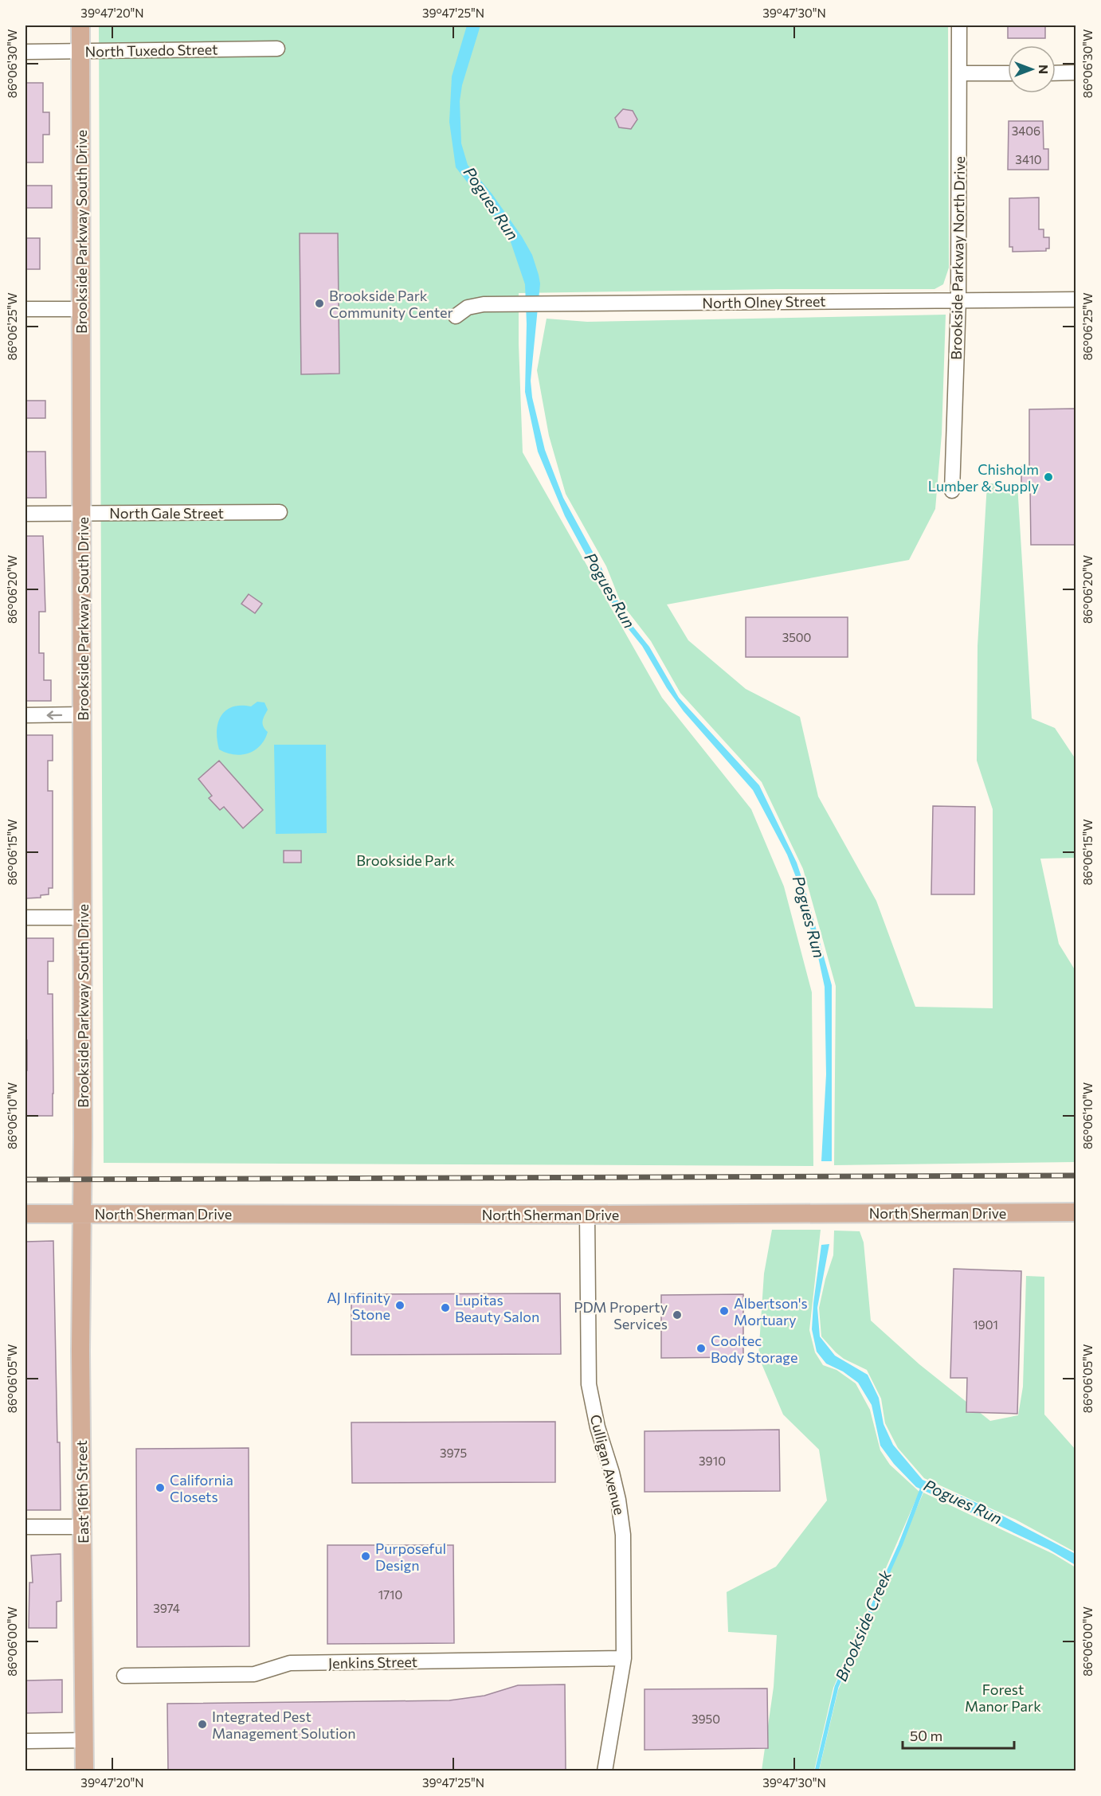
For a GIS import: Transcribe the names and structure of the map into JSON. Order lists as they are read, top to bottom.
{
  "streets": {
    "main road": ["Brookside Parkway South Drive", "North Sherman Drive", "East 16th Street"],
    "street": [
      "North Tuxedo Street",
      "Brookside Parkway North Drive",
      "North Olney Street",
      "North Gale Street",
      "Culligan Avenue",
      "Jenkins Street"
    ]
  },
  "crossings": [
    ["North Tuxedo Street", "Brookside Parkway South Drive"],
    ["Brookside Parkway South Drive", "North Gale Street"],
    ["Brookside Parkway South Drive", "North Sherman Drive"],
    ["Brookside Parkway South Drive", "East 16th Street"],
    ["Brookside Parkway North Drive", "North Olney Street"],
    ["North Sherman Drive", "Culligan Avenue"],
    ["North Sherman Drive", "East 16th Street"],
    ["Culligan Avenue", "Jenkins Street"]
  ],
  "water": ["Pogues Run", "Brookside Creek"],
  "parks": ["Brookside Park", "Forest Manor Park"],
  "places": [
    "Brookside Park Community Center",
    "Chisholm Lumber & Supply",
    "AJ Infinity Stone",
    "Lupitas Beauty Salon",
    "Albertson's Mortuary",
    "PDM Property Services",
    "Cooltec Body Storage",
    "California Closets",
    "Purposeful Design",
    "Integrated Pest Management Solution"
  ],
  "house_numbers": [
    "3406",
    "3410",
    "3500",
    "1901",
    "3975",
    "3910",
    "1710",
    "3974",
    "3950"
  ],
  "scale_bar": "50 m",
  "north": "right",
  "coordinates": [
    "39°47'20\"N",
    "39°47'25\"N",
    "39°47'30\"N",
    "86°06'30\"W",
    "86°06'25\"W",
    "86°06'20\"W",
    "86°06'15\"W",
    "86°06'10\"W",
    "86°06'05\"W",
    "86°06'00\"W"
  ]
}
